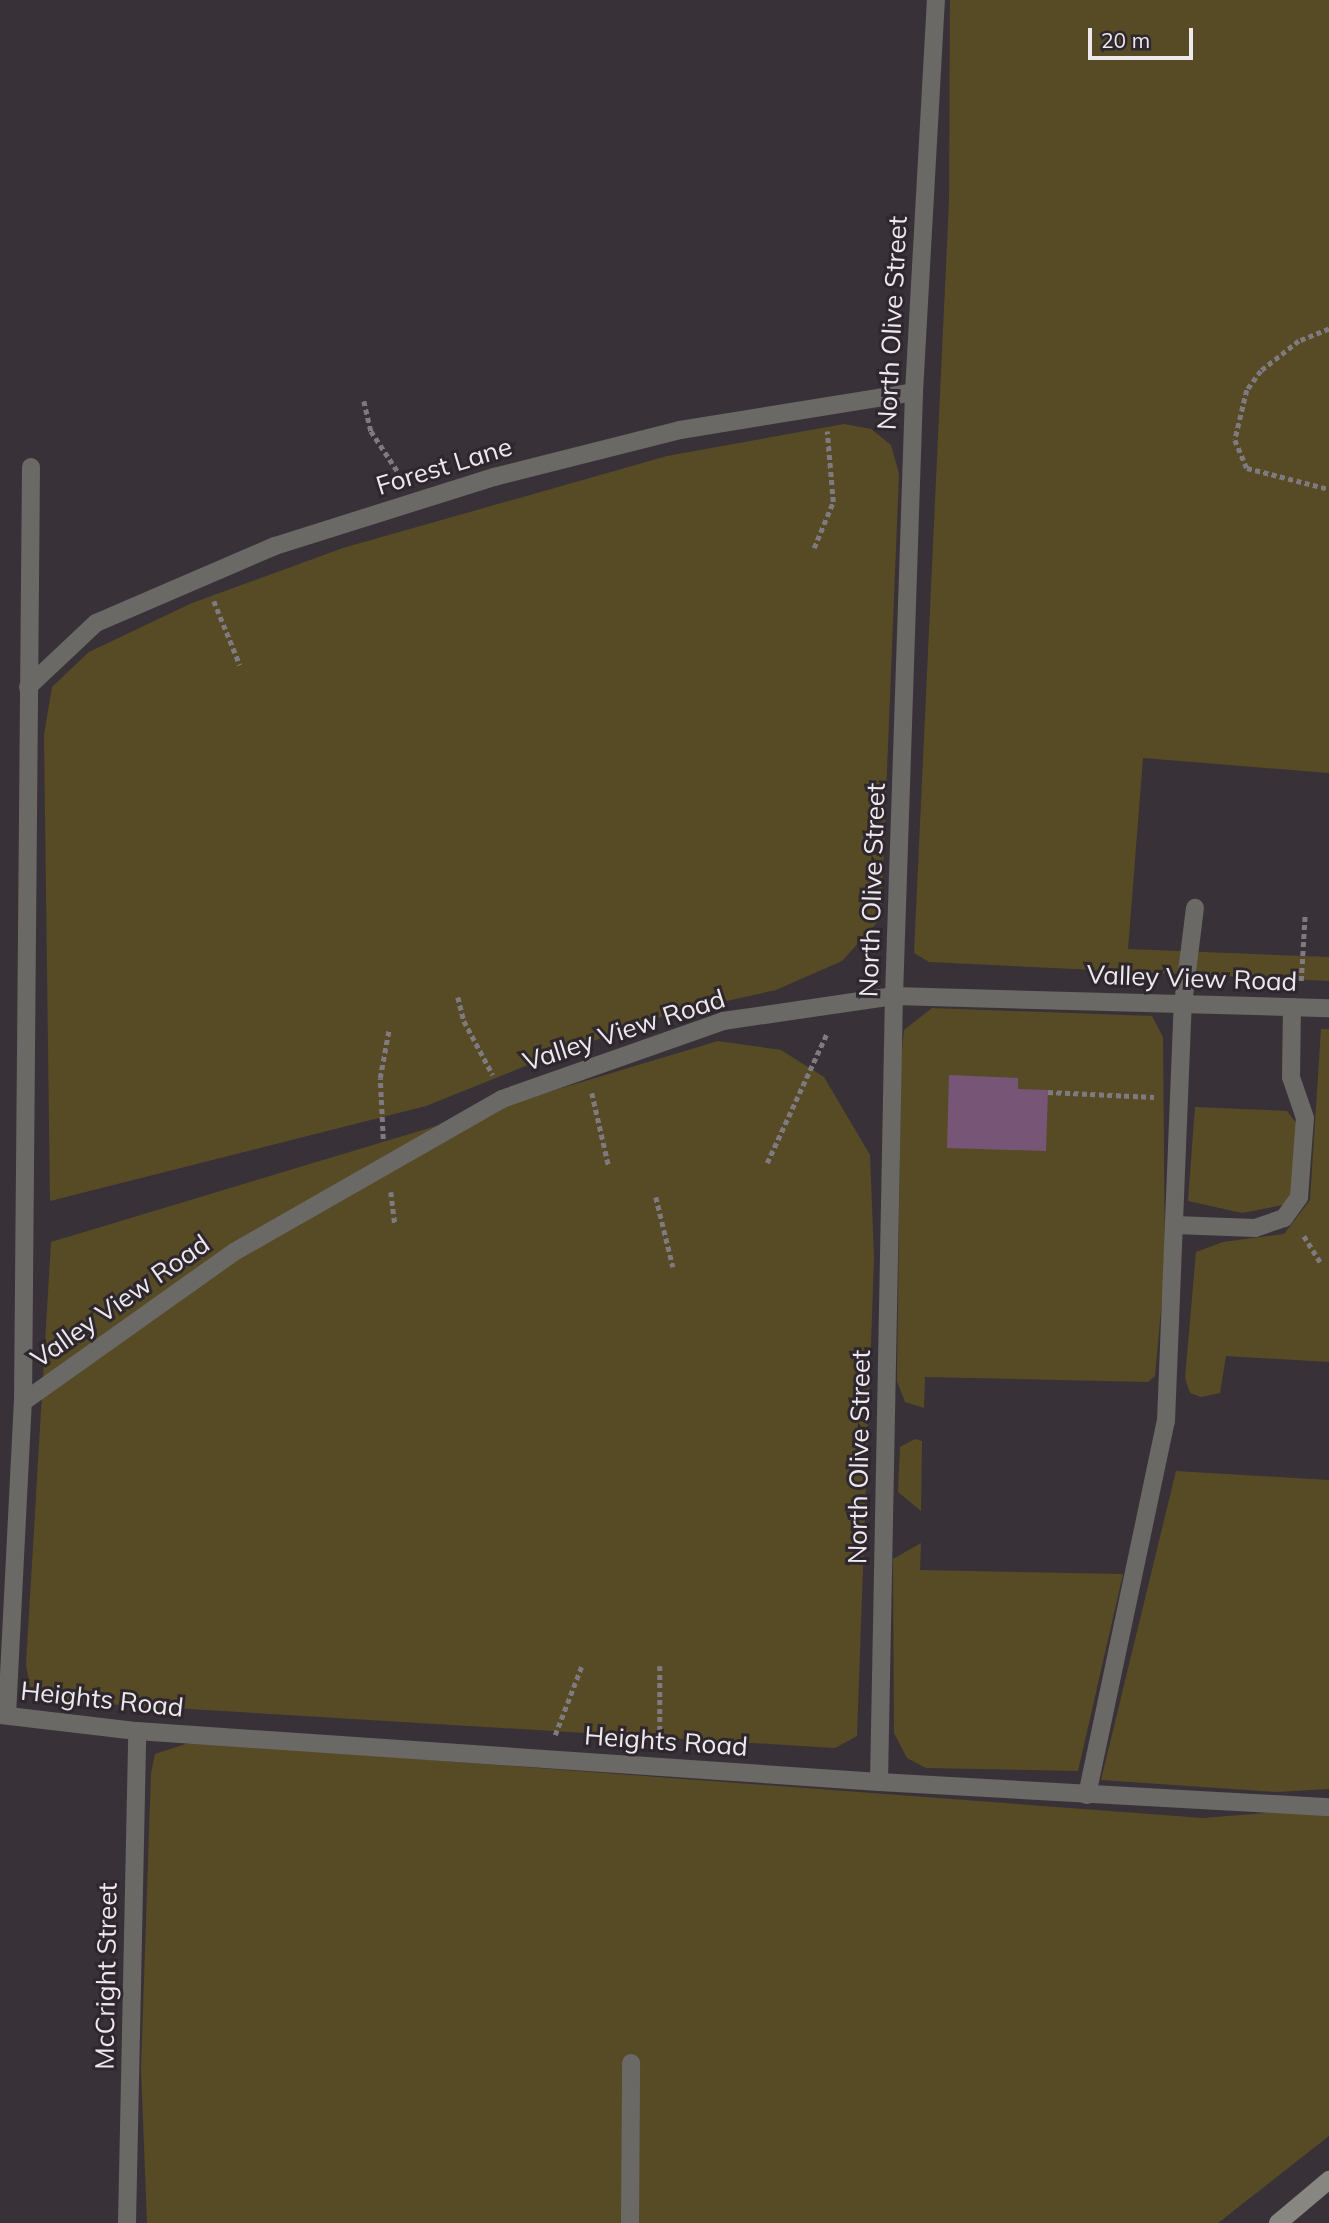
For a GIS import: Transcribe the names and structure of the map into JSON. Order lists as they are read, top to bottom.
{
  "streets": {
    "street": [
      "North Olive Street",
      "Forest Lane",
      "Valley View Road",
      "Heights Road",
      "McCright Street"
    ]
  },
  "crossings": [
    ["North Olive Street", "Forest Lane"],
    ["North Olive Street", "Valley View Road"],
    ["North Olive Street", "Heights Road"],
    ["Heights Road", "McCright Street"]
  ],
  "scale_bar": "20 m"
}
